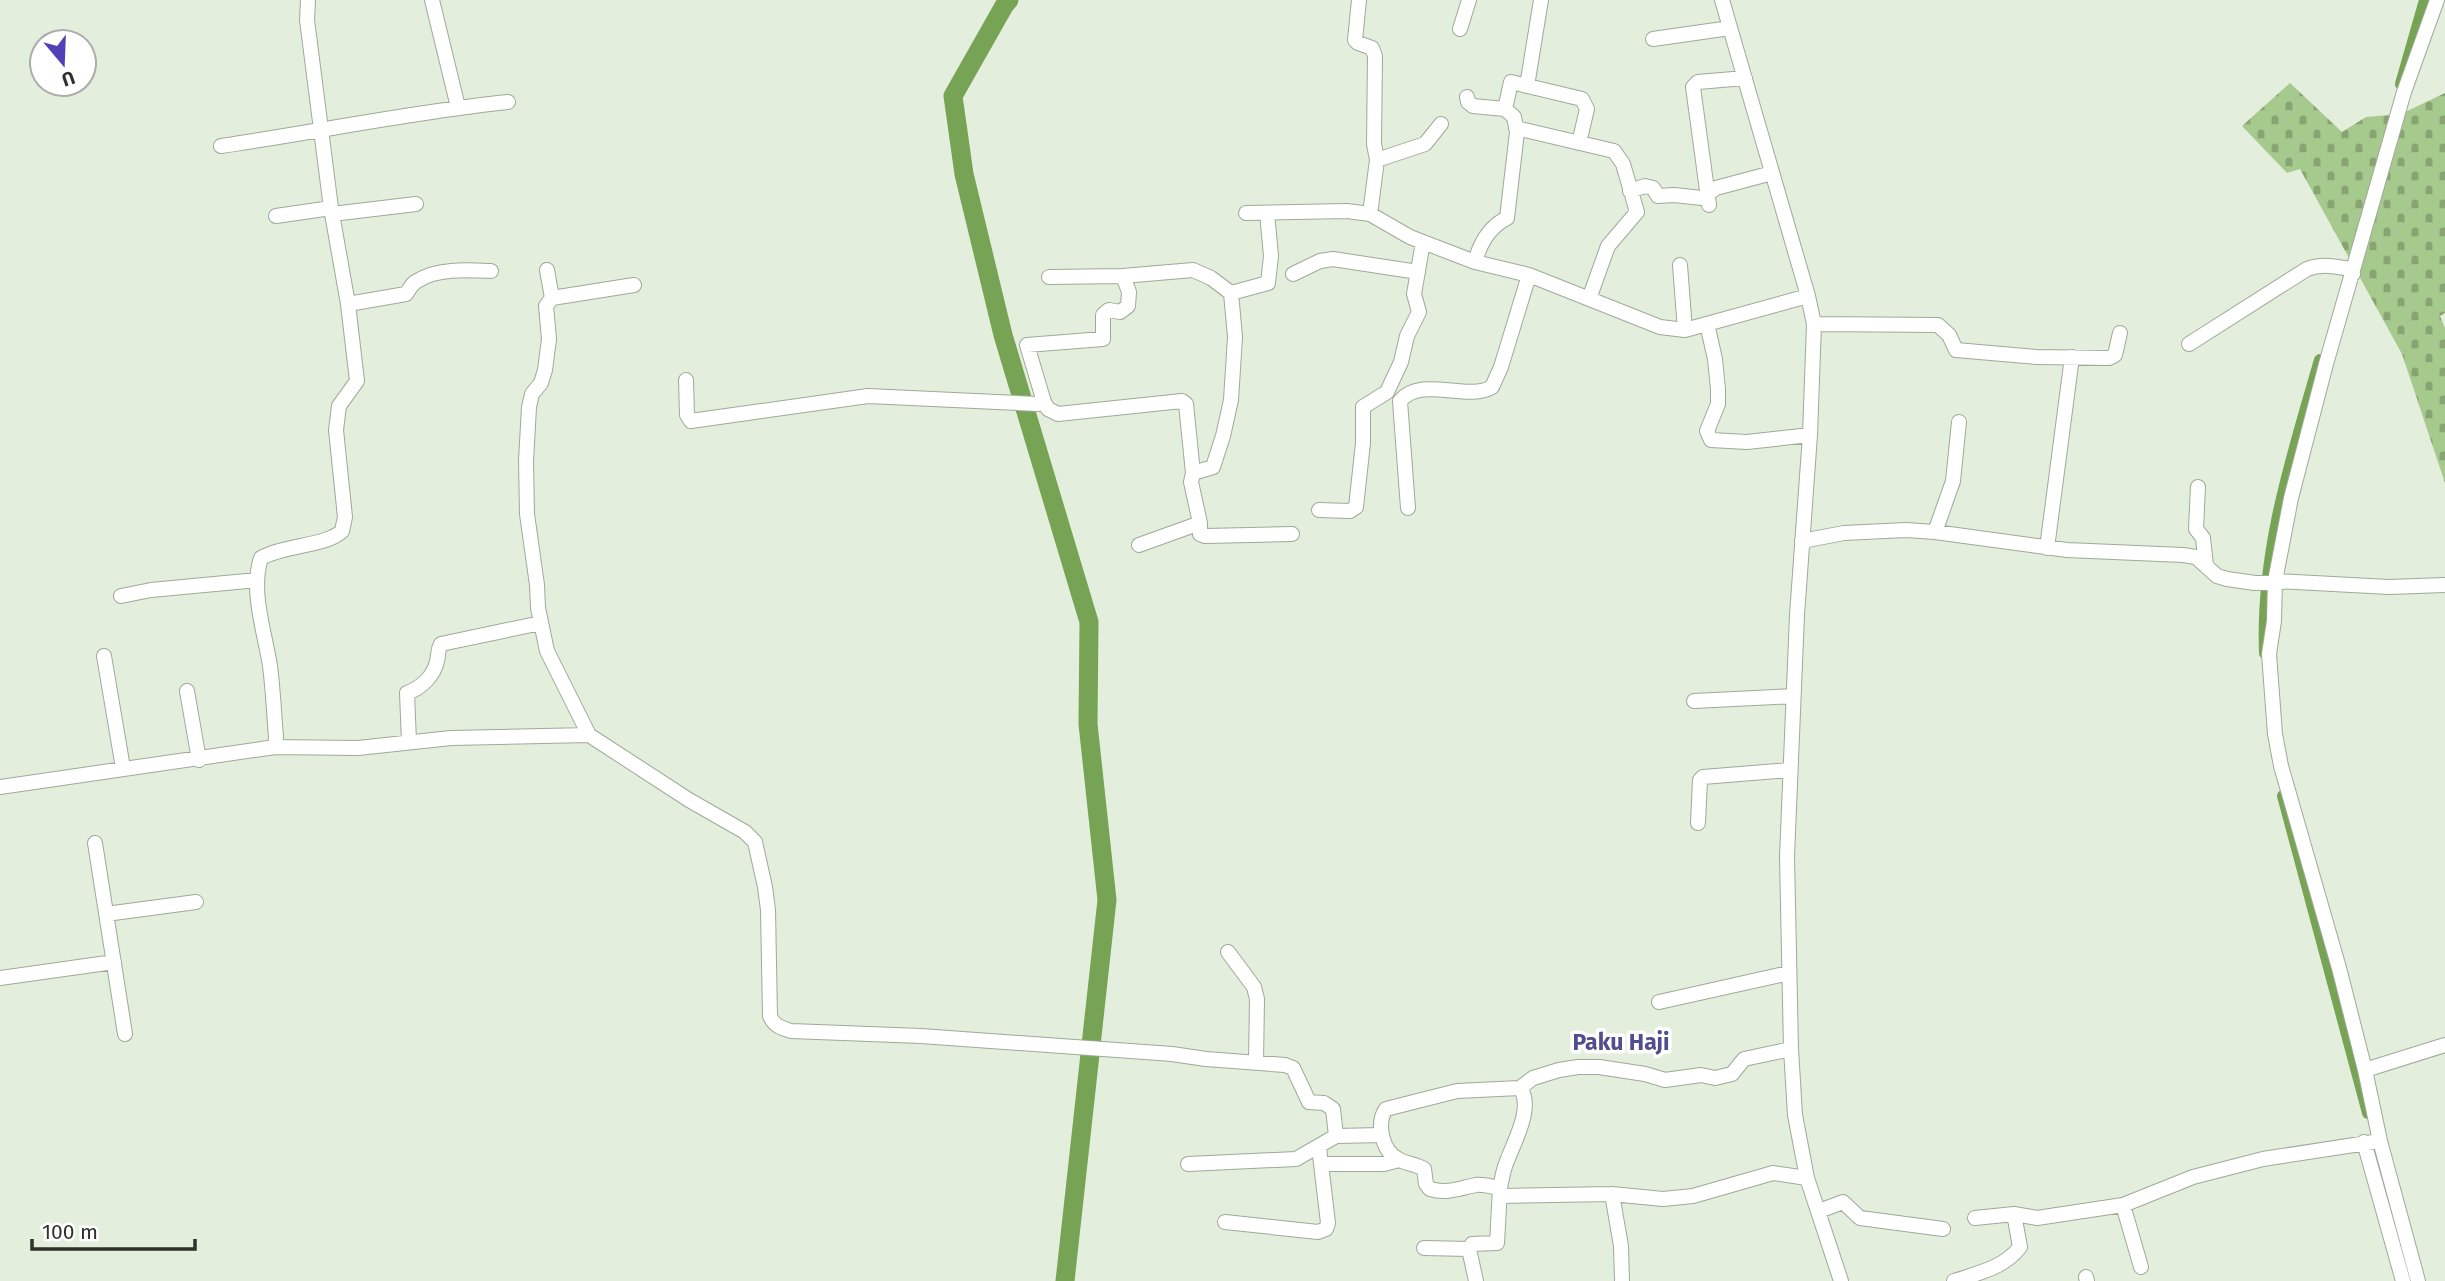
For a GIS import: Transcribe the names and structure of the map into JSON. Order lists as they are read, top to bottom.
{
  "districts": ["Paku Haji"],
  "scale_bar": "100 m",
  "north": "bottom"
}
